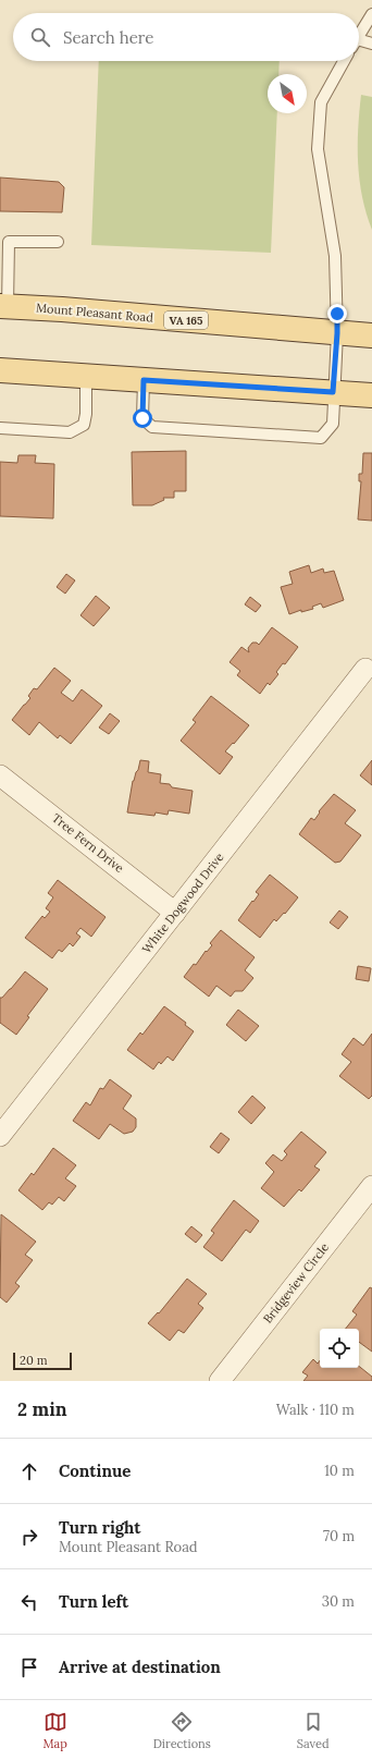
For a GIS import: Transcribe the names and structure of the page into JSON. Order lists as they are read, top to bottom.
{
  "streets": {
    "main road": ["Mount Pleasant Road", "VA 165"],
    "street": ["Tree Fern Drive", "White Dogwood Drive", "Bridgeview Circle"]
  },
  "crossings": [
    ["Tree Fern Drive", "White Dogwood Drive"]
  ],
  "scale_bar": "20 m",
  "north": "bottom right",
  "page": {
    "search": "Search here",
    "scale": "20 m",
    "heading": ["2 min", "Walk · 110 m"],
    "list": [
      ["Continue", "10 m"],
      ["Turn right", "Mount Pleasant Road", "70 m"],
      ["Turn left", "30 m"],
      "Arrive at destination"
    ],
    "nav": ["Map", "Directions", "Saved"]
  }
}
